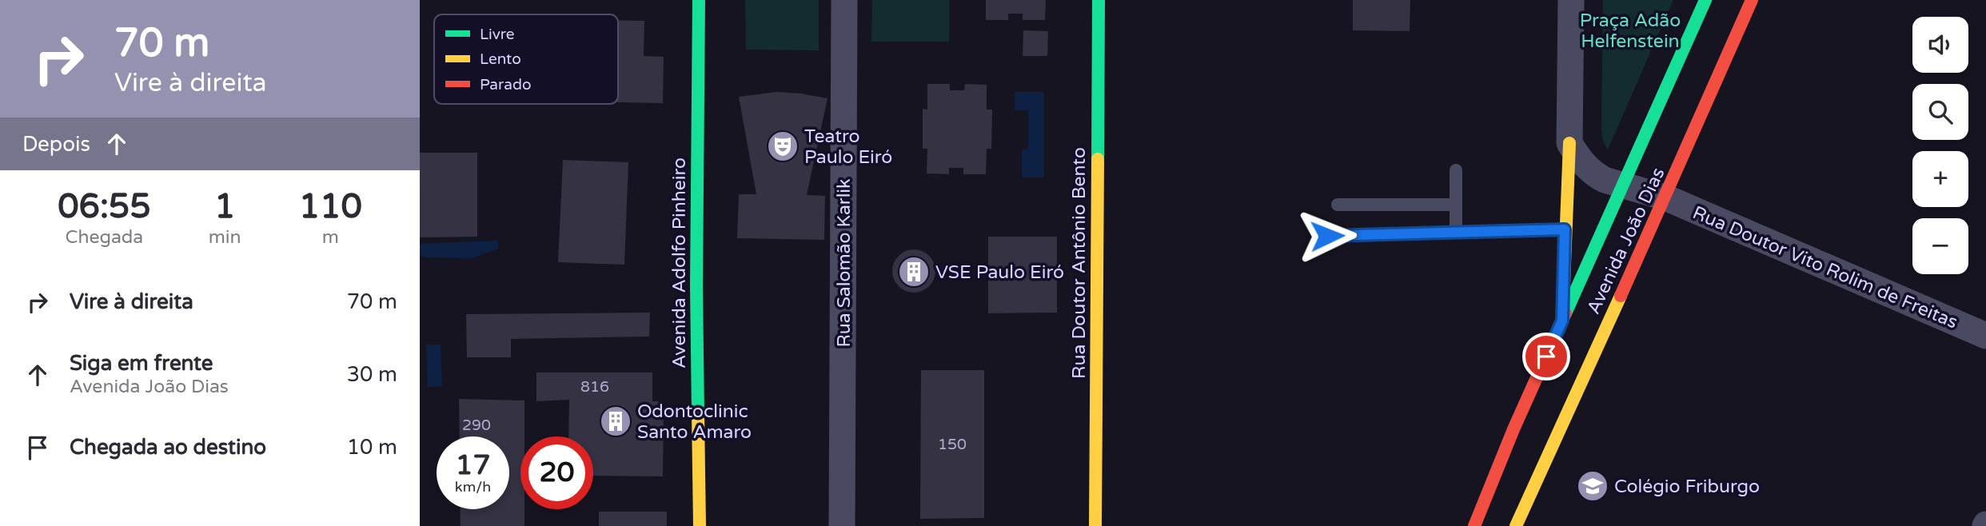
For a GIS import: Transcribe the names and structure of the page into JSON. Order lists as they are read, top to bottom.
{
  "streets": {
    "main road": ["Avenida João Dias", "Avenida Adolfo Pinheiro", "Rua Doutor Antônio Bento"],
    "street": ["Rua Salomão Karlik", "Rua Doutor Vito Rolim de Freitas"]
  },
  "crossings": [
    ["Avenida João Dias", "Rua Doutor Vito Rolim de Freitas"]
  ],
  "parks": ["Praça Adão Helfenstein"],
  "places": {
    "theatre": ["Teatro Paulo Eiró"],
    "building": ["VSE Paulo Eiró", "Odontoclinic Santo Amaro"],
    "school or university": ["Colégio Friburgo"]
  },
  "house_numbers": ["816", "290", "150"],
  "legend": ["Livre", "Lento", "Parado"],
  "page": {
    "turn": ["70 m", "Vire à direita"],
    "map_buttons": ["+", "−"],
    "then": "Depois",
    "eta": [
      "06:55",
      "Chegada",
      "1",
      "min",
      "110",
      "m"
    ],
    "list": [
      {
        "name": "Vire à direita",
        "value": "70 m"
      },
      {
        "name": "Siga em frente",
        "note": "Avenida João Dias",
        "value": "30 m"
      },
      {
        "name": "Chegada ao destino",
        "value": "10 m"
      }
    ],
    "speed": "17 km/h",
    "limit": "20"
  }
}
